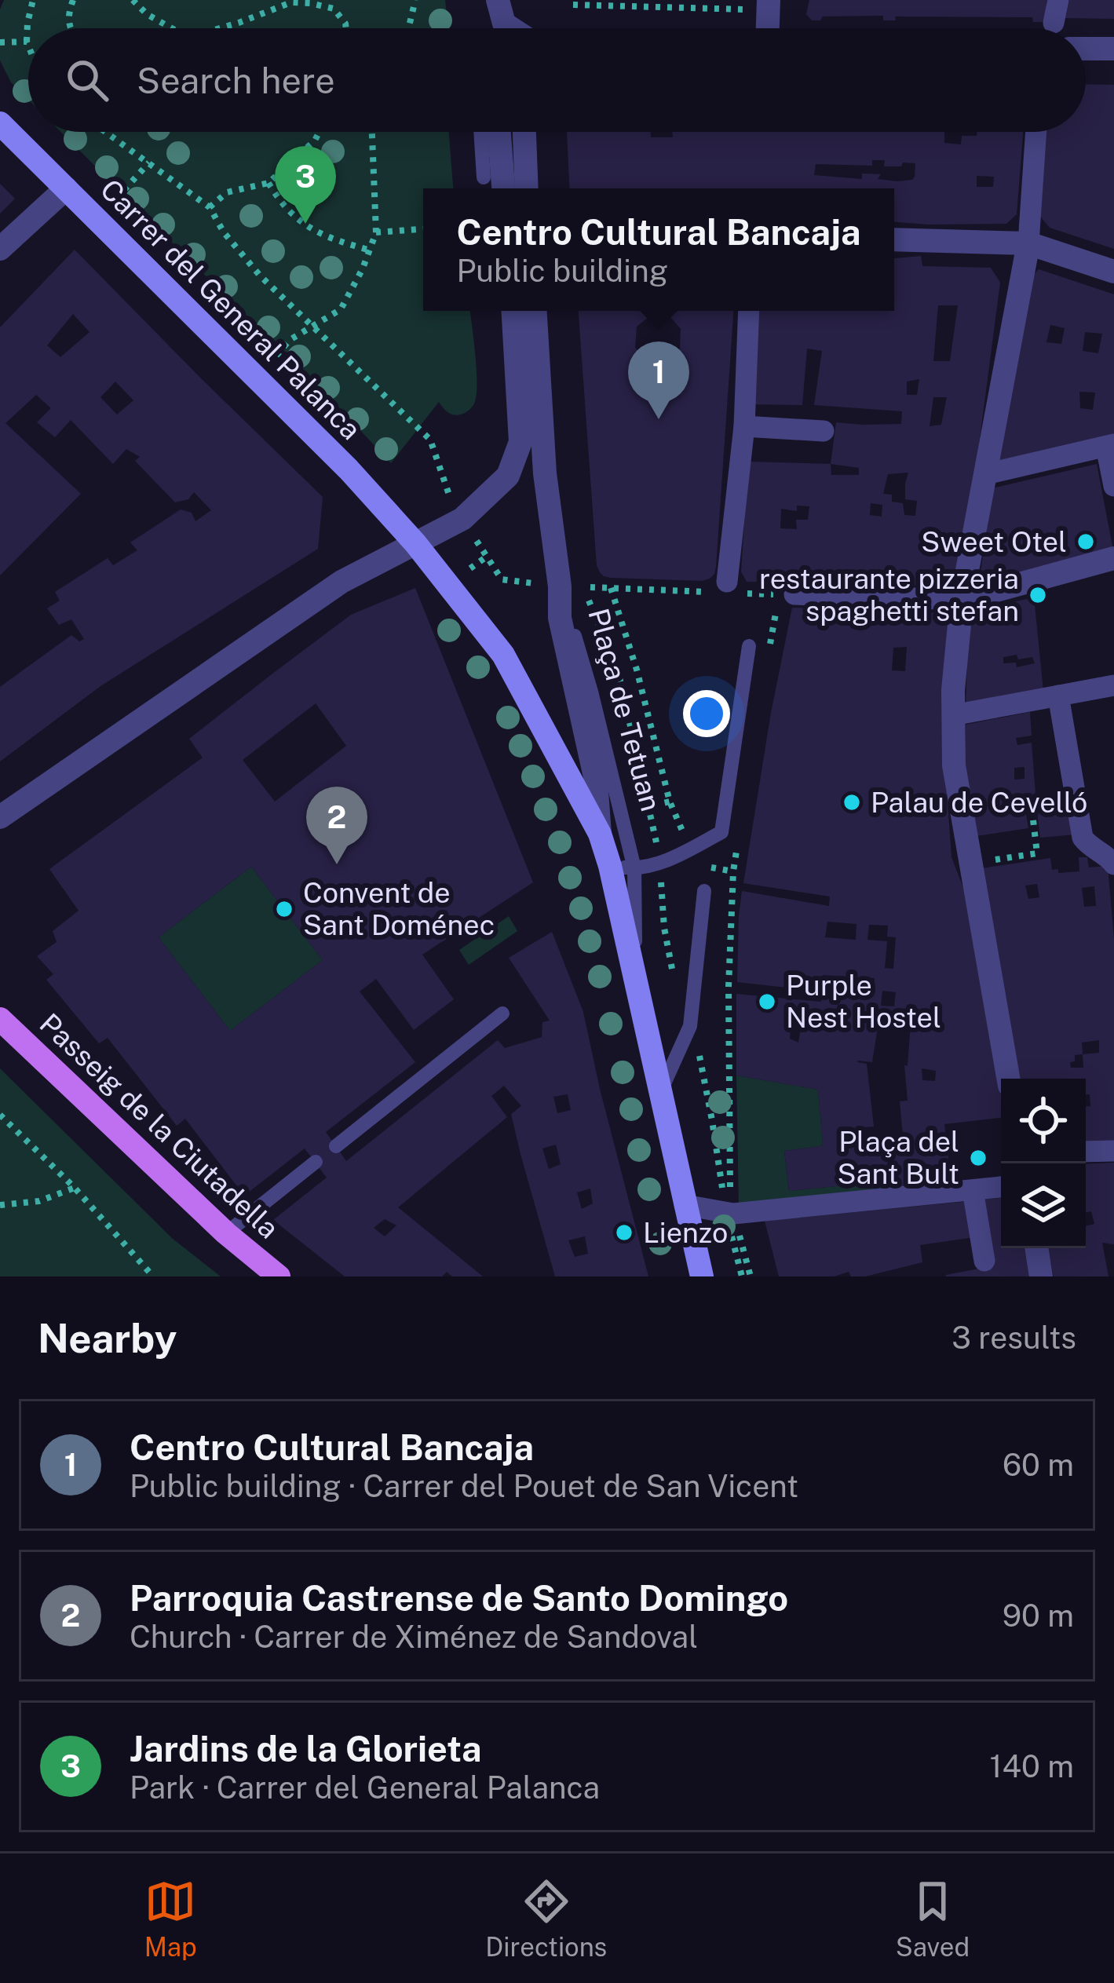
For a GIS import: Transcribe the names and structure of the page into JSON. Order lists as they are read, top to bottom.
{
  "streets": {
    "main road": ["Carrer del General Palanca", "Plaça de Tetuan", "Passeig de la Ciutadella"]
  },
  "crossings": [
    ["Carrer del General Palanca", "Plaça de Tetuan"]
  ],
  "places": [
    "Sweet Otel",
    "restaurante pizzeria spaghetti stefan",
    "Palau de Cevelló",
    "Convent de Sant Doménec",
    "Purple Nest Hostel",
    "Plaça del Sant Bult",
    "Lienzo"
  ],
  "page": {
    "search": "Search here",
    "pins": ["3", "1", "2"],
    "popup": ["Centro Cultural Bancaja", "Public building"],
    "heading": ["Nearby", "3 results"],
    "list": [
      {
        "mark": "1",
        "name": "Centro Cultural Bancaja",
        "note": "Public building · Carrer del Pouet de San Vicent",
        "value": "60 m"
      },
      {
        "mark": "2",
        "name": "Parroquia Castrense de Santo Domingo",
        "note": "Church · Carrer de Ximénez de Sandoval",
        "value": "90 m"
      },
      {
        "mark": "3",
        "name": "Jardins de la Glorieta",
        "note": "Park · Carrer del General Palanca",
        "value": "140 m"
      }
    ],
    "nav": ["Map", "Directions", "Saved"]
  }
}
